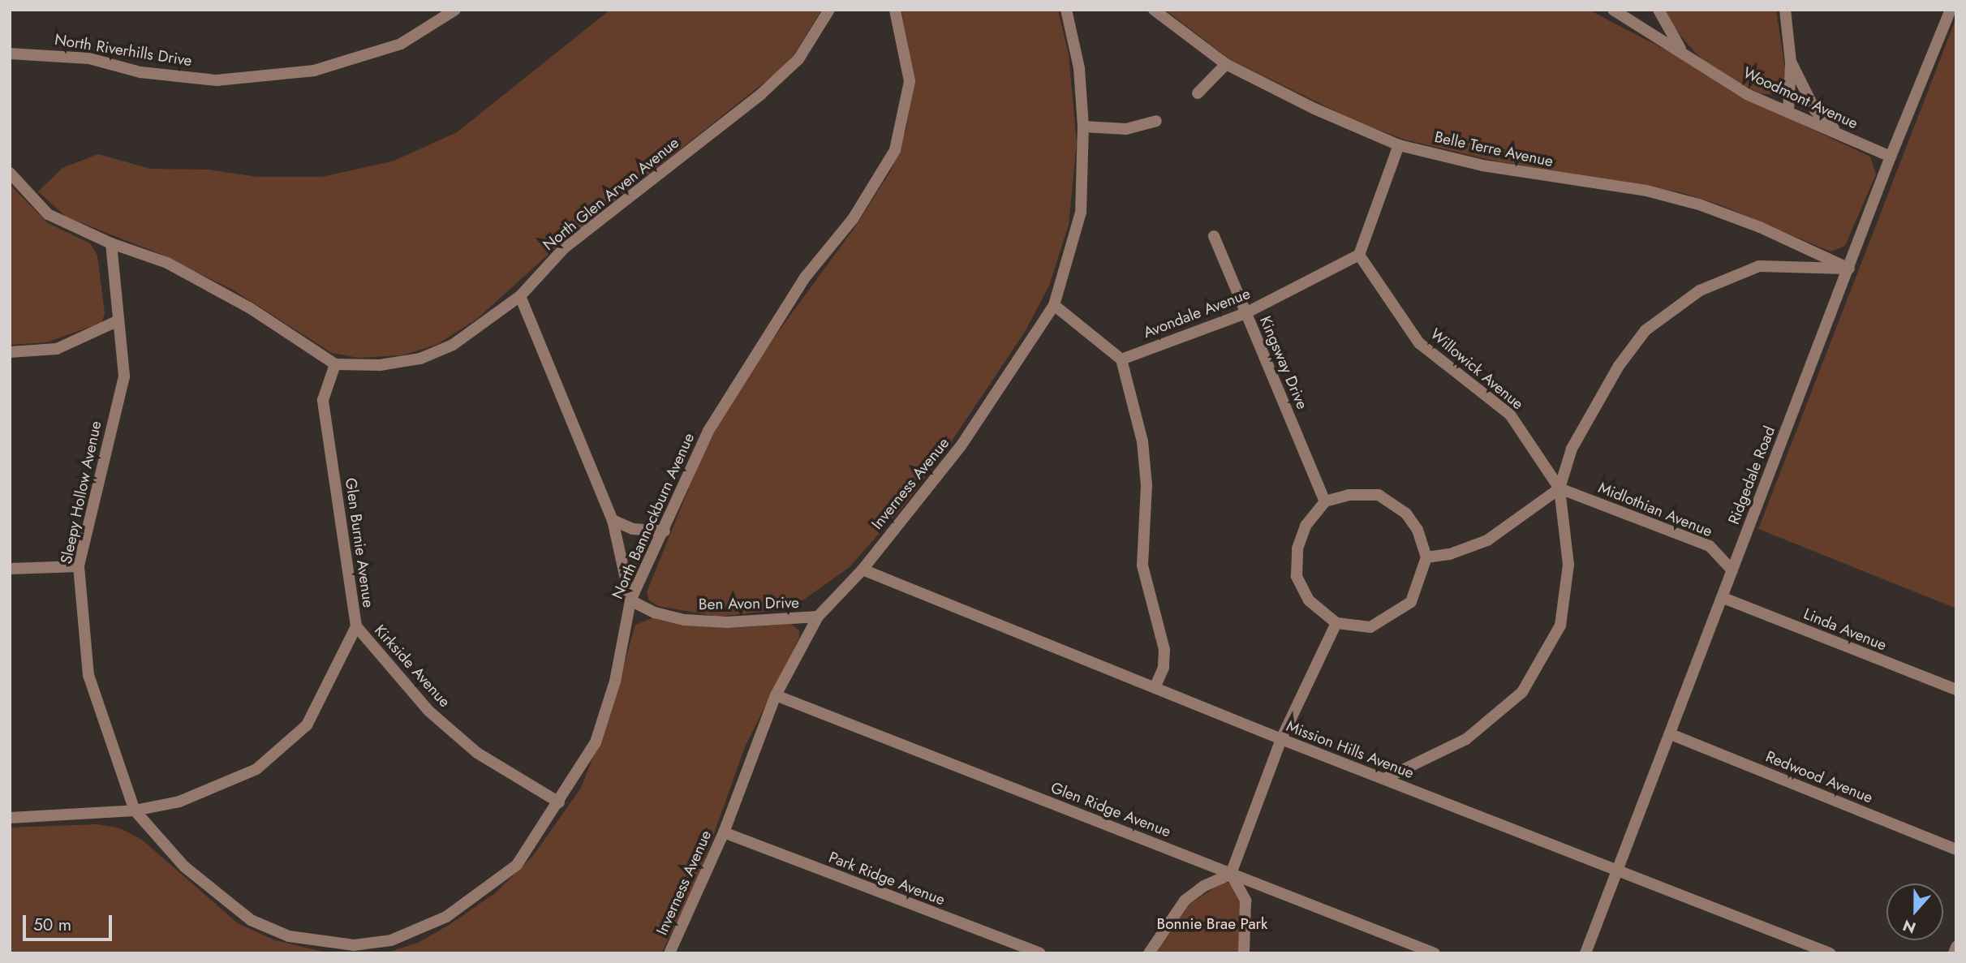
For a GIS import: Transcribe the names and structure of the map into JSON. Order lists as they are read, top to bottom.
{
  "streets": {
    "street": [
      "North Riverhills Drive",
      "Woodmont Avenue",
      "Belle Terre Avenue",
      "North Glen Arven Avenue",
      "Avondale Avenue",
      "Kingsway Drive",
      "Willowick Avenue",
      "Ridgedale Road",
      "Inverness Avenue",
      "Sleepy Hollow Avenue",
      "Midlothian Avenue",
      "North Bannockburn Avenue",
      "Glen Burnie Avenue",
      "Ben Avon Drive",
      "Linda Avenue",
      "Kirkside Avenue",
      "Mission Hills Avenue",
      "Redwood Avenue",
      "Glen Ridge Avenue",
      "Park Ridge Avenue"
    ]
  },
  "crossings": [
    ["Woodmont Avenue", "Ridgedale Road"],
    ["Belle Terre Avenue", "Ridgedale Road"],
    ["North Glen Arven Avenue", "Glen Burnie Avenue"],
    ["Avondale Avenue", "Kingsway Drive"],
    ["Avondale Avenue", "Willowick Avenue"],
    ["Willowick Avenue", "Midlothian Avenue"],
    ["Willowick Avenue", "Mission Hills Avenue"],
    ["Ridgedale Road", "Midlothian Avenue"],
    ["Ridgedale Road", "Linda Avenue"],
    ["Ridgedale Road", "Mission Hills Avenue"],
    ["Ridgedale Road", "Redwood Avenue"],
    ["Inverness Avenue", "Ben Avon Drive"],
    ["Inverness Avenue", "Mission Hills Avenue"],
    ["Inverness Avenue", "Glen Ridge Avenue"],
    ["Inverness Avenue", "Park Ridge Avenue"],
    ["Sleepy Hollow Avenue", "North Bannockburn Avenue"],
    ["Sleepy Hollow Avenue", "Glen Burnie Avenue"],
    ["North Bannockburn Avenue", "Glen Burnie Avenue"],
    ["North Bannockburn Avenue", "Ben Avon Drive"],
    ["North Bannockburn Avenue", "Kirkside Avenue"],
    ["Glen Burnie Avenue", "Kirkside Avenue"]
  ],
  "parks": ["Bonnie Brae Park"],
  "scale_bar": "50 m",
  "north": "bottom"
}
